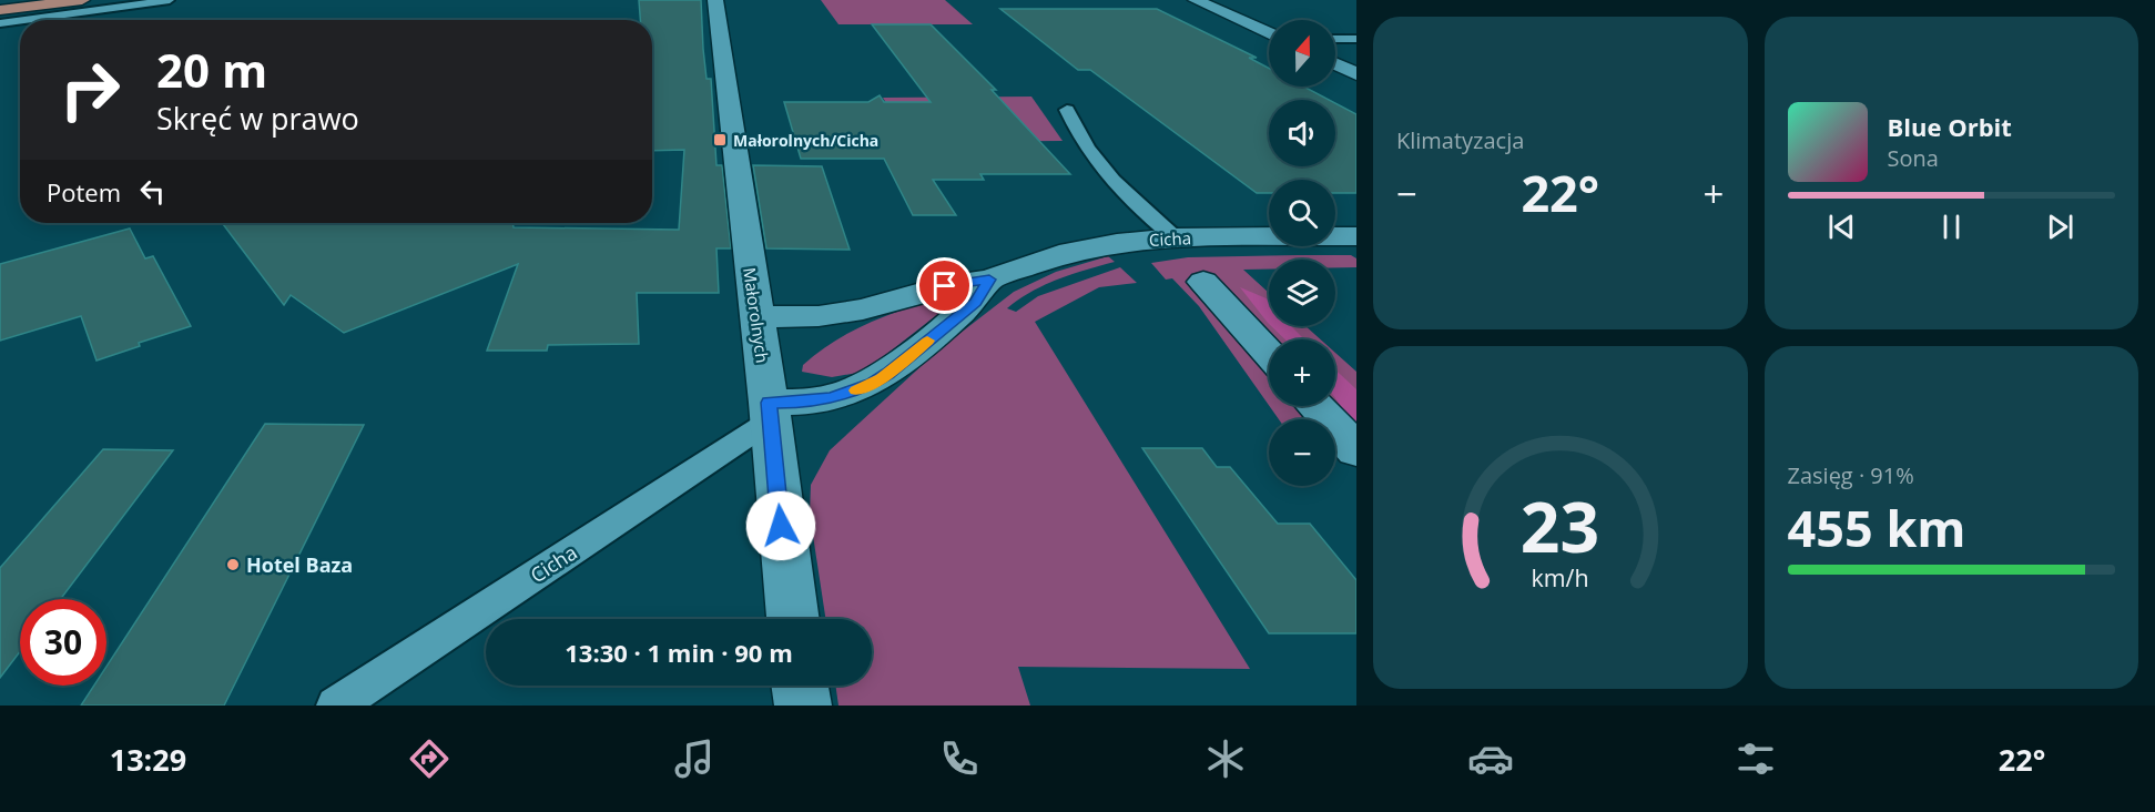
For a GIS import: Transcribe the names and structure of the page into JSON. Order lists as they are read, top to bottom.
{
  "streets": {
    "street": ["Cicha", "Małorolnych"]
  },
  "crossings": [
    ["Cicha", "Małorolnych"]
  ],
  "places": {
    "transit": ["Małorolnych/Cicha"],
    "other": ["Hotel Baza"]
  },
  "north": "top",
  "page": {
    "tile": [
      "Klimatyzacja",
      ["Zasięg · 91%", "455 km"]
    ],
    "map_buttons": ["+", "−"],
    "turn": ["20 m", "Skręć w prawo"],
    "song": ["Blue Orbit", "Sona"],
    "then": "Potem",
    "heat": ["−", "22°", "+"],
    "limit": "30",
    "trip": "13:30 · 1 min · 90 m",
    "tabs": ["13:29", "22°"],
    "gauge": ["23", "km/h"]
  }
}
